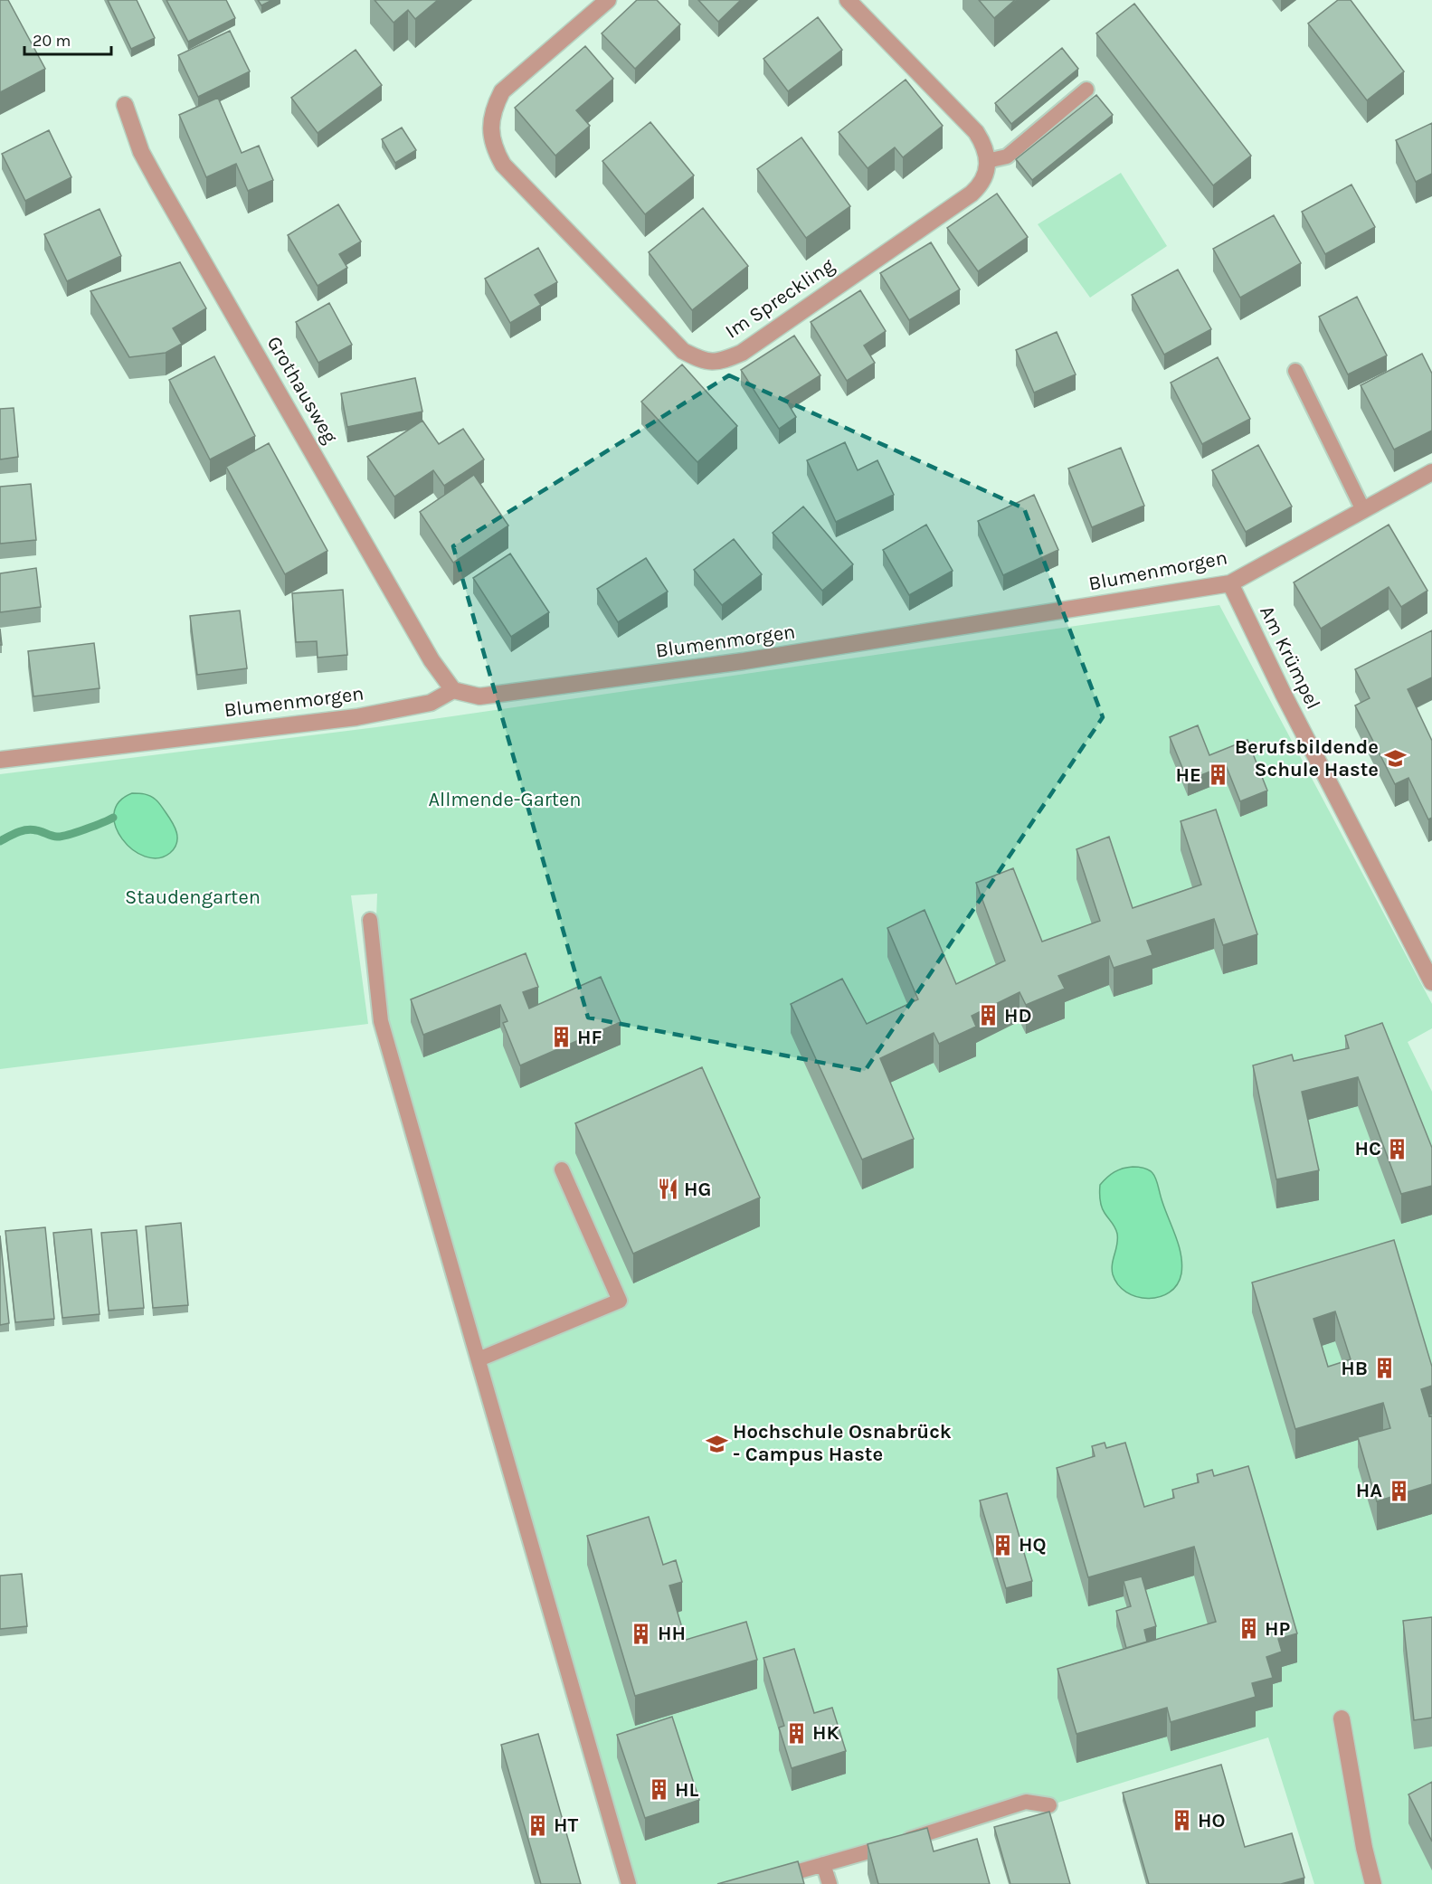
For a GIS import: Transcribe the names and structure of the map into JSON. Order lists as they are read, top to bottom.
{
  "streets": {
    "street": [
      "Im Spreckling",
      "Grothausweg",
      "Blumenmorgen",
      "Am Krümpel"
    ]
  },
  "crossings": [
    ["Grothausweg", "Blumenmorgen"],
    ["Blumenmorgen", "Am Krümpel"]
  ],
  "parks": ["Allmende-Garten", "Staudengarten"],
  "places": {
    "school or university": ["Berufsbildende Schule Haste", "Hochschule Osnabrück - Campus Haste"],
    "building": [
      "HE",
      "HD",
      "HF",
      "HC",
      "HB",
      "HA",
      "HQ",
      "HP",
      "HH",
      "HK",
      "HL",
      "HO",
      "HT"
    ],
    "restaurant": ["HG"]
  },
  "scale_bar": "20 m"
}
